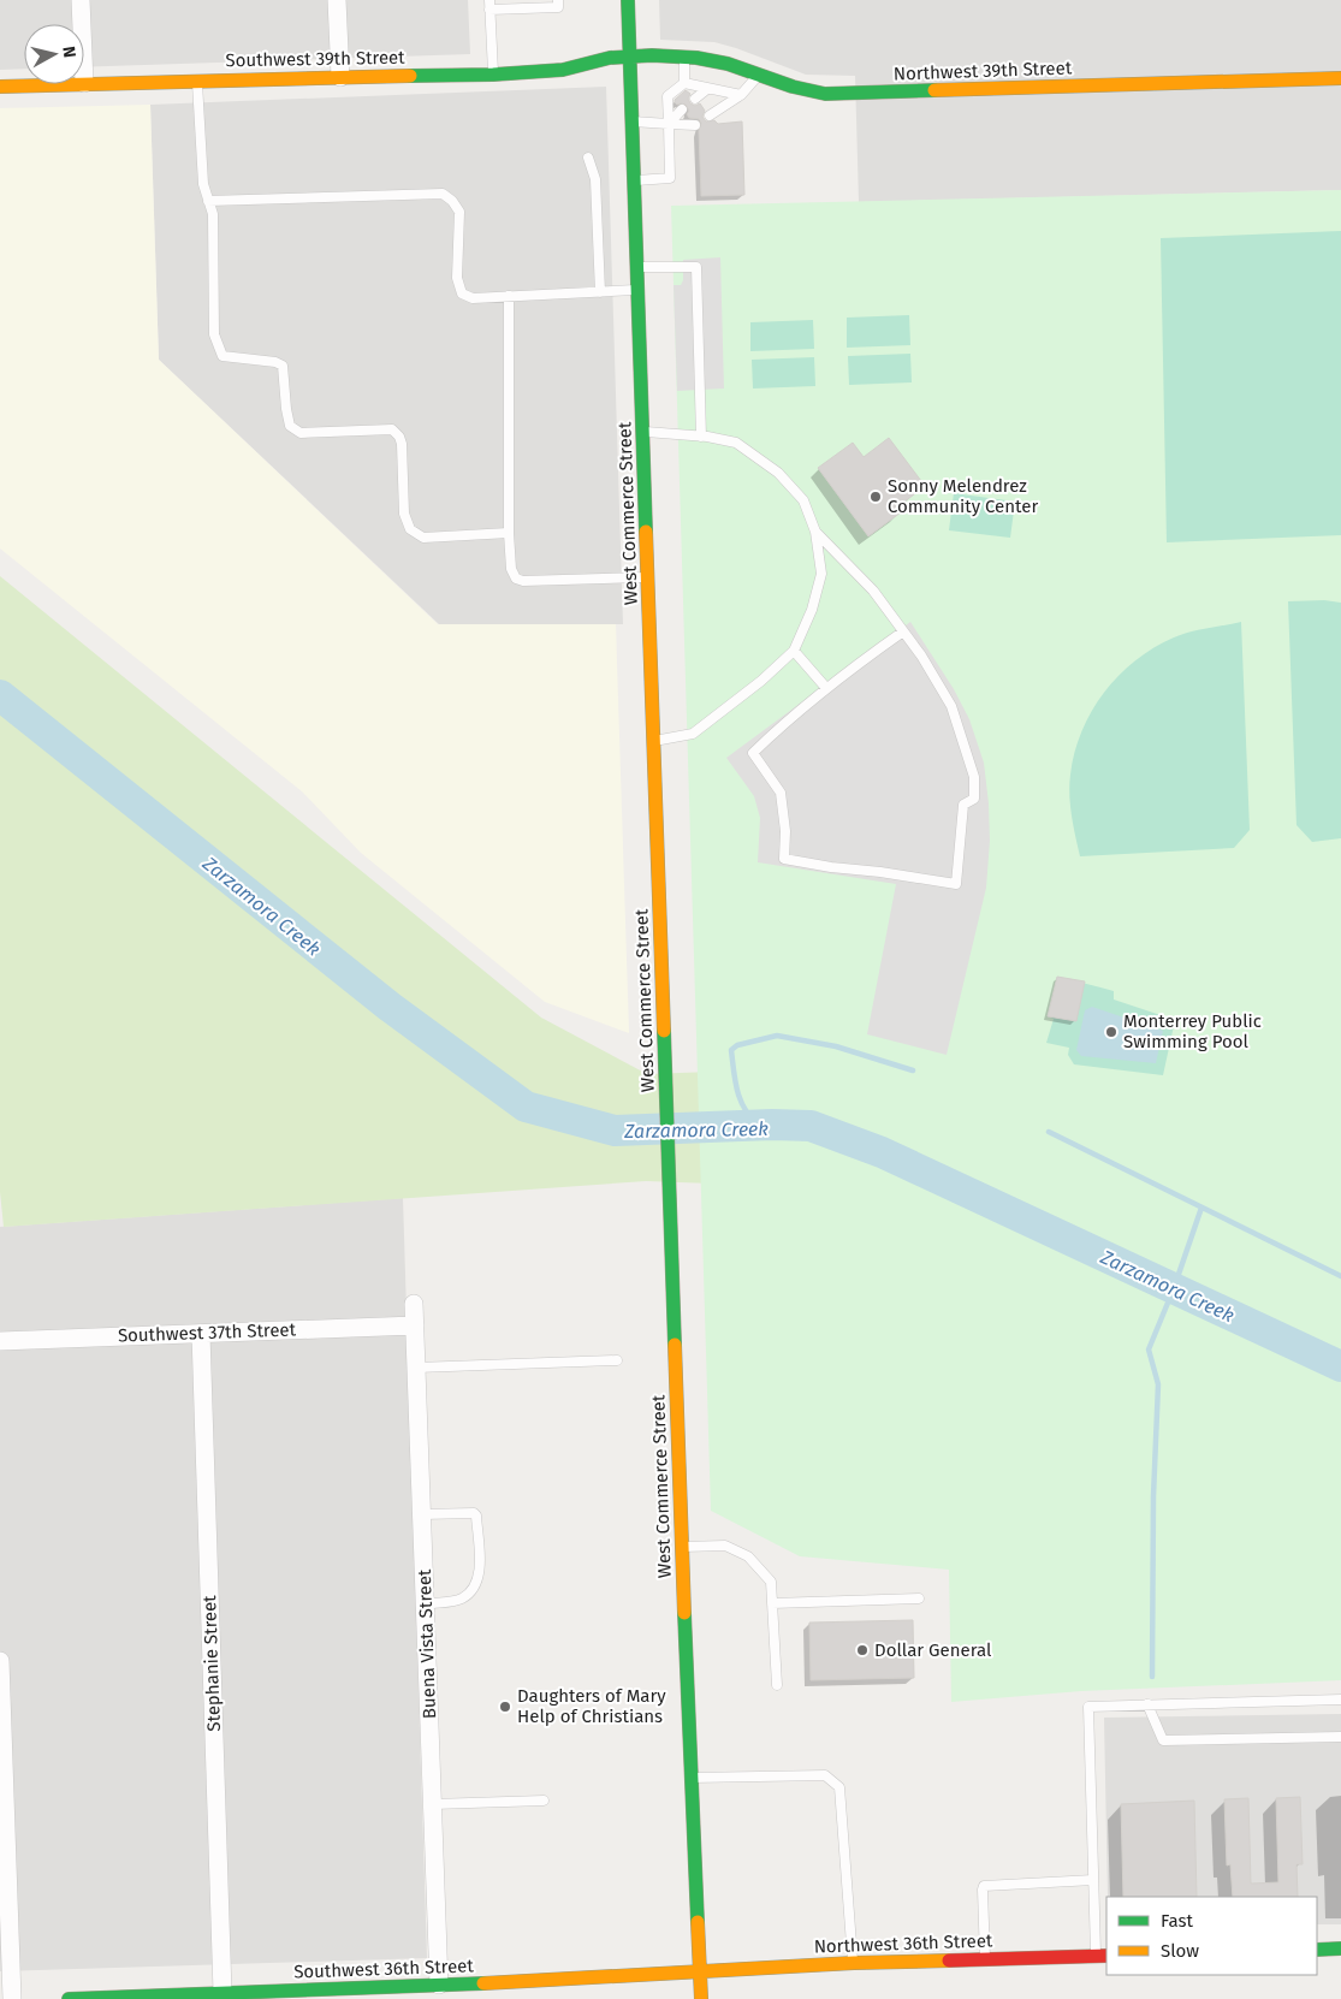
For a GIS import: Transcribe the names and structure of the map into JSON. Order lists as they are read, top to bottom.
{
  "streets": {
    "main road": [
      "Southwest 39th Street",
      "Northwest 39th Street",
      "West Commerce Street",
      "Northwest 36th Street",
      "Southwest 36th Street"
    ],
    "street": ["Southwest 37th Street", "Buena Vista Street", "Stephanie Street"]
  },
  "crossings": [
    ["Southwest 39th Street", "Northwest 39th Street"],
    ["Southwest 39th Street", "West Commerce Street"],
    ["Northwest 39th Street", "West Commerce Street"],
    ["West Commerce Street", "Northwest 36th Street"],
    ["West Commerce Street", "Southwest 36th Street"],
    ["Southwest 37th Street", "Buena Vista Street"],
    ["Southwest 37th Street", "Stephanie Street"],
    ["Buena Vista Street", "Southwest 36th Street"],
    ["Stephanie Street", "Southwest 36th Street"],
    ["Northwest 36th Street", "Southwest 36th Street"]
  ],
  "water": ["Zarzamora Creek"],
  "places": [
    "Sonny Melendrez Community Center",
    "Monterrey Public Swimming Pool",
    "Dollar General",
    "Daughters of Mary Help of Christians"
  ],
  "legend": ["Fast", "Slow"],
  "north": "right"
}
